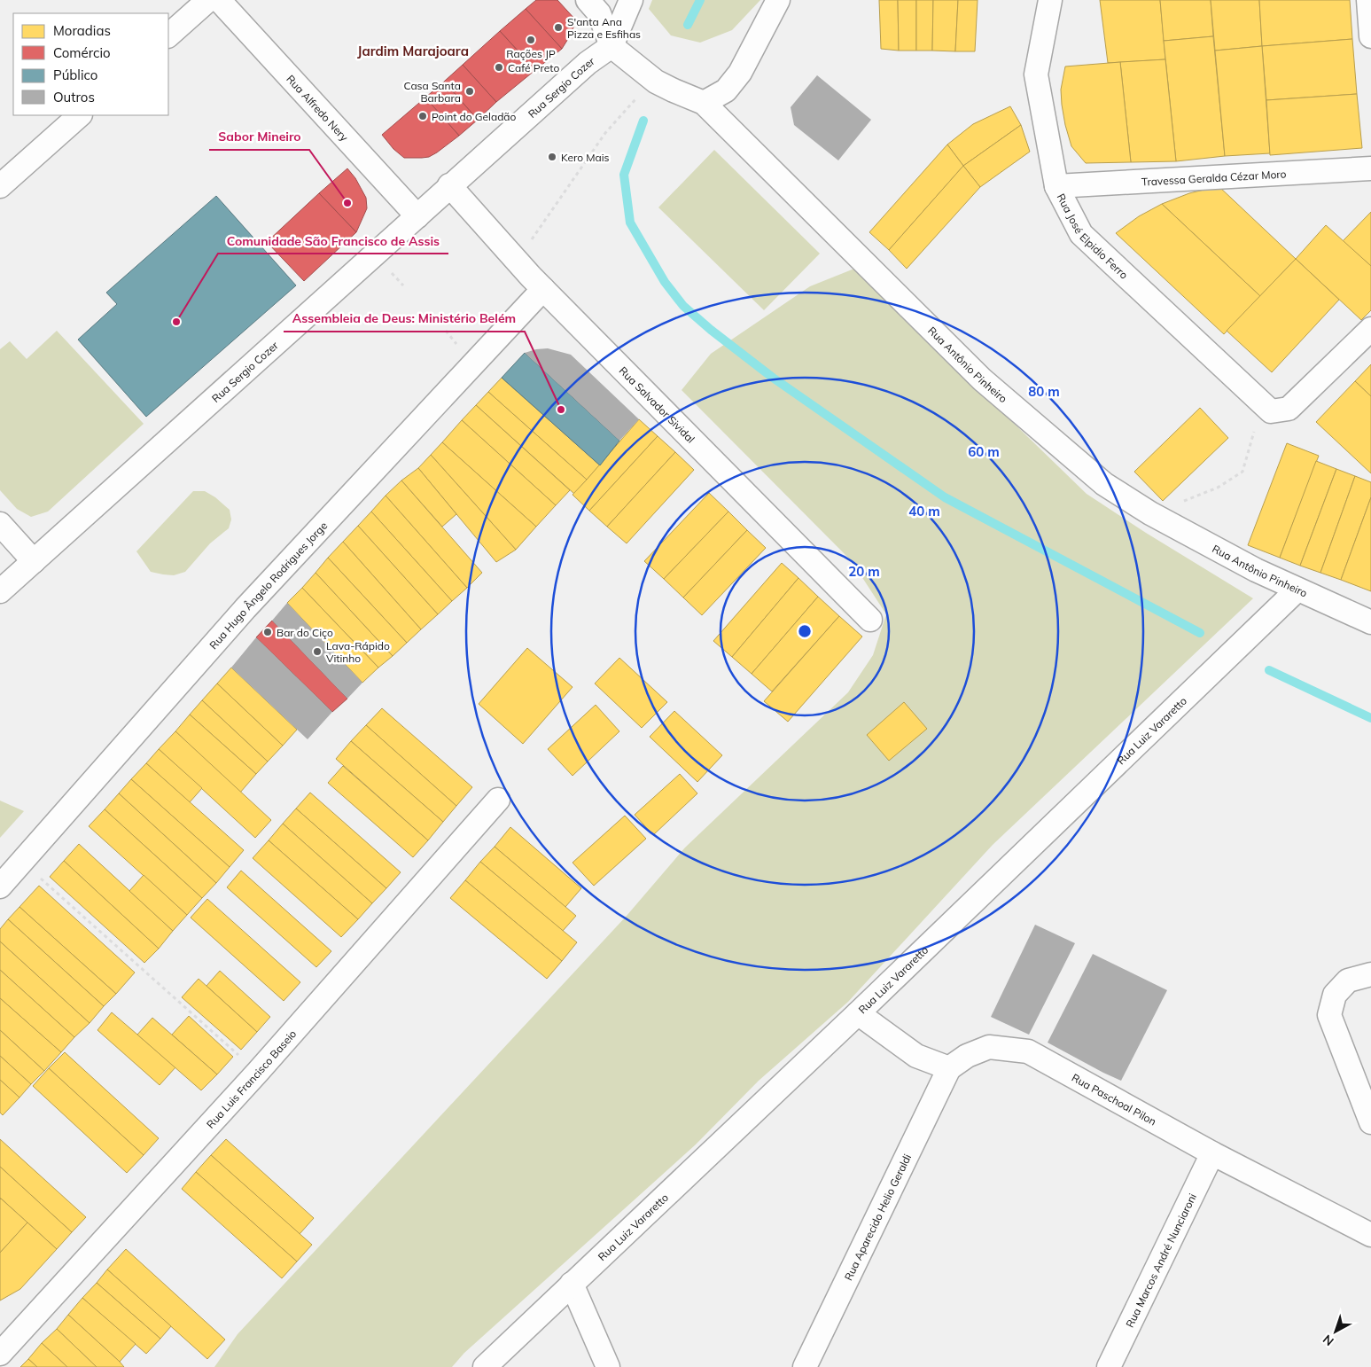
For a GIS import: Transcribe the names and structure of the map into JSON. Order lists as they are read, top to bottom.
{
  "streets": {
    "street": [
      "Rua Sergio Cozer",
      "Rua Alfredo Nery",
      "Travessa Geralda Cézar Moro",
      "Rua José Elpidio Ferro",
      "Rua Antônio Pinheiro",
      "Rua Salvador Sividal",
      "Rua Hugo Ângelo Rodrigues Jorge",
      "Rua Luiz Vararetto",
      "Rua Luis Francisco Baseio",
      "Rua Paschoal Pilon",
      "Rua Aparecido Helio Geraldi",
      "Rua Marcos André Nunciaroni"
    ]
  },
  "crossings": [
    ["Rua Sergio Cozer", "Rua Alfredo Nery"],
    ["Rua Sergio Cozer", "Rua Antônio Pinheiro"],
    ["Rua Sergio Cozer", "Rua Salvador Sividal"],
    ["Travessa Geralda Cézar Moro", "Rua José Elpidio Ferro"],
    ["Rua Antônio Pinheiro", "Rua Luiz Vararetto"],
    ["Rua Salvador Sividal", "Rua Hugo Ângelo Rodrigues Jorge"],
    ["Rua Paschoal Pilon", "Rua Aparecido Helio Geraldi"],
    ["Rua Paschoal Pilon", "Rua Marcos André Nunciaroni"]
  ],
  "districts": ["Jardim Marajoara"],
  "places": [
    "S'anta Ana Pizza e Esfihas",
    "Rações JP",
    "Café Preto",
    "Casa Santa Barbara",
    "Point do Geladão",
    "Kero Mais",
    "Sabor Mineiro",
    "Comunidade São Francisco de Assis",
    "Assembleia de Deus: Ministério Belém",
    "Bar do Ciço",
    "Lava-Rápido Vitinho"
  ],
  "legend": [
    "Moradias",
    "Comércio",
    "Público",
    "Outros"
  ],
  "north": "bottom left",
  "rings": [
    "80 m",
    "60 m",
    "40 m",
    "20 m"
  ]
}
